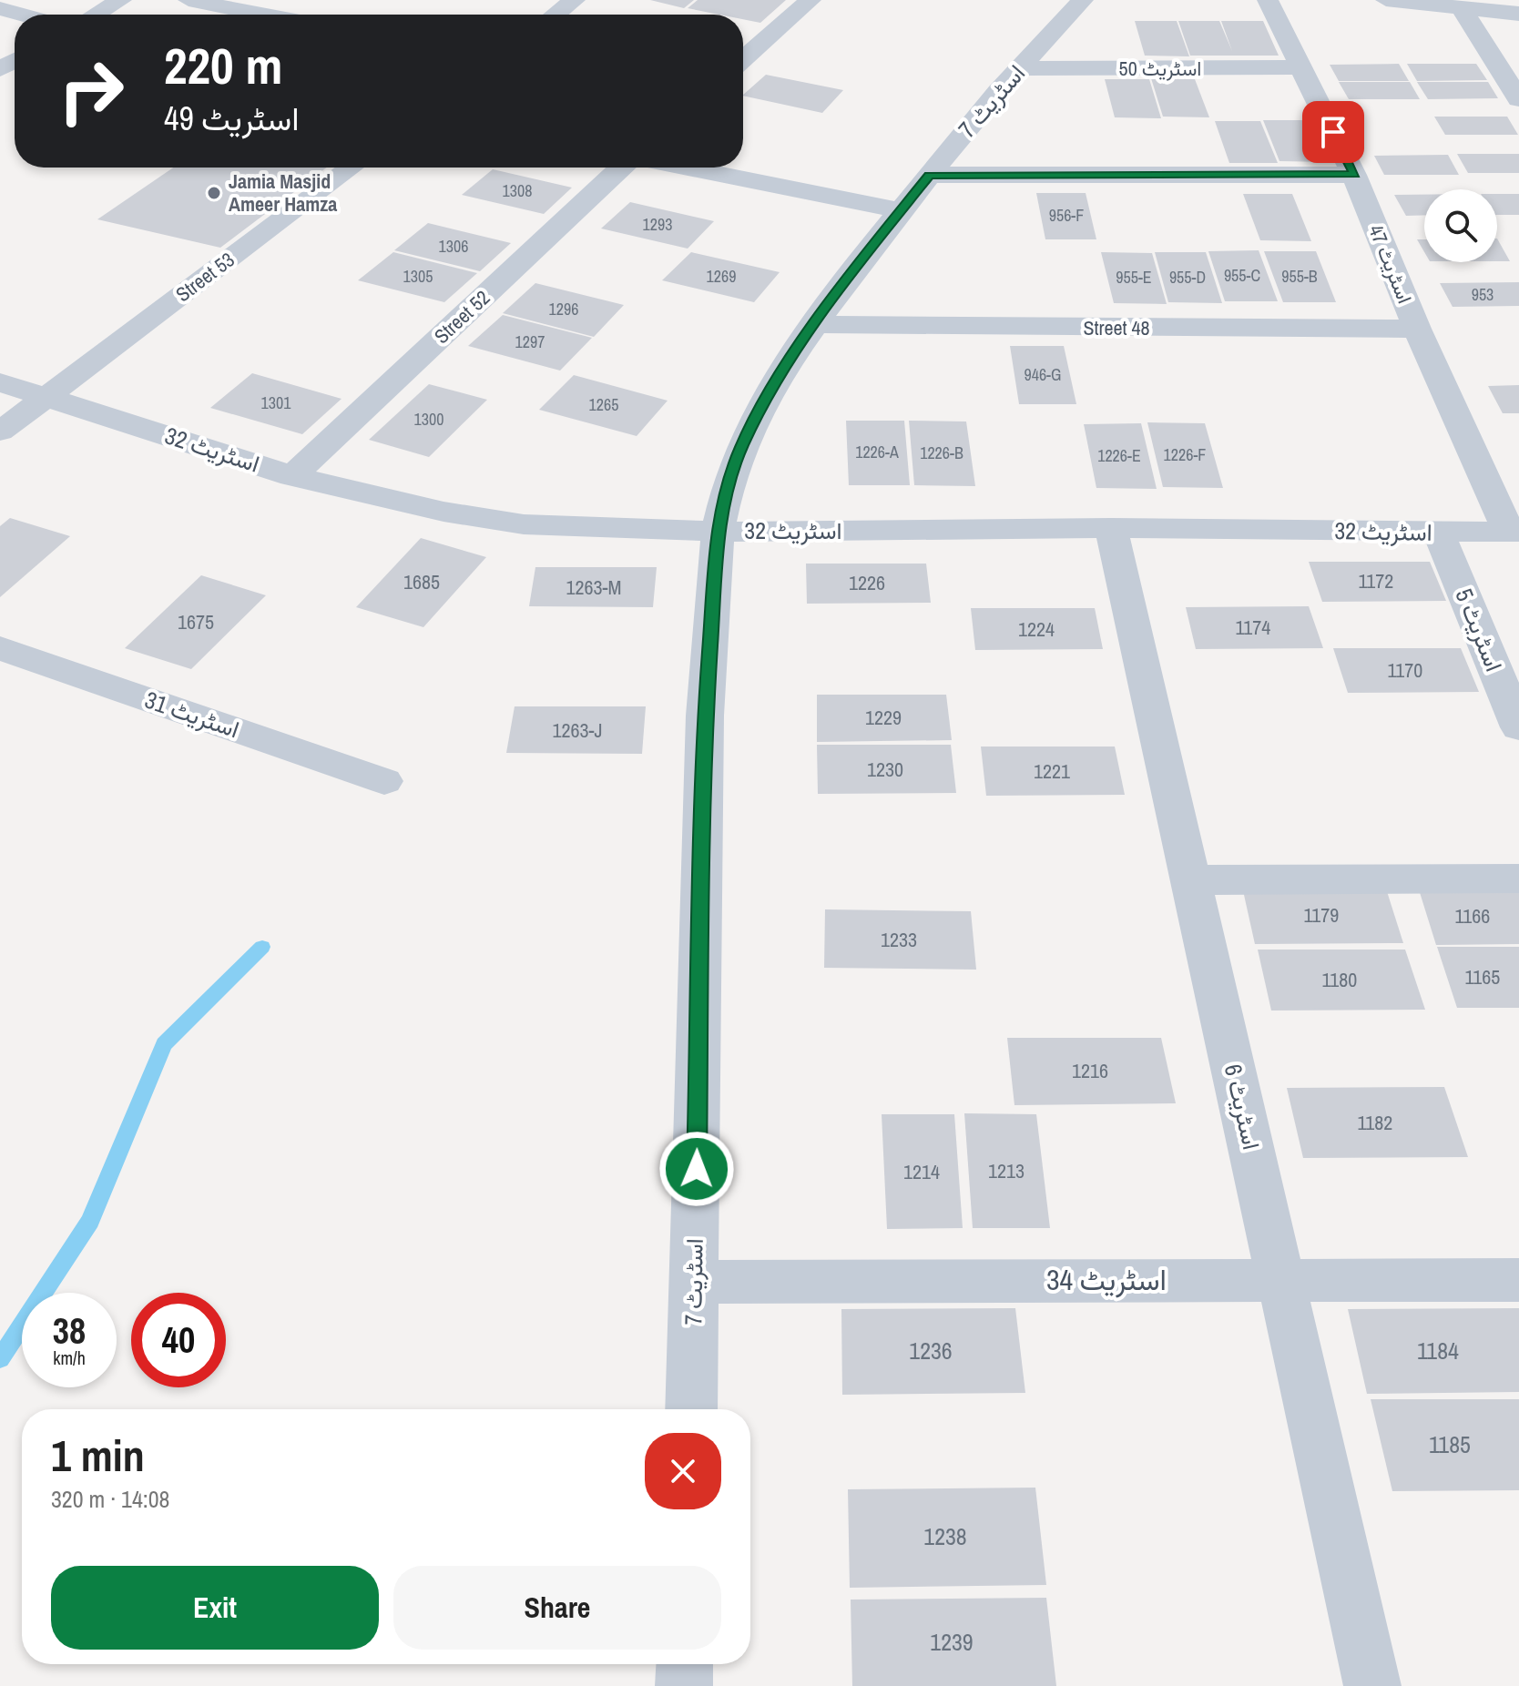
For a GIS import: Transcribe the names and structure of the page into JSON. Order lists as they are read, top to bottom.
{
  "streets": {
    "street": [
      "اسٹریٹ 50",
      "اسٹریٹ 7",
      "اسٹریٹ 47",
      "Street 53",
      "Street 52",
      "Street 48",
      "اسٹریٹ 32",
      "اسٹریٹ 5",
      "اسٹریٹ 31",
      "اسٹریٹ 6",
      "اسٹریٹ 34"
    ]
  },
  "crossings": [
    ["اسٹریٹ 50", "اسٹریٹ 7"],
    ["اسٹریٹ 50", "اسٹریٹ 47"],
    ["اسٹریٹ 7", "Street 48"],
    ["اسٹریٹ 7", "اسٹریٹ 32"],
    ["اسٹریٹ 7", "اسٹریٹ 34"],
    ["اسٹریٹ 47", "Street 48"],
    ["اسٹریٹ 47", "اسٹریٹ 32"],
    ["Street 53", "اسٹریٹ 32"],
    ["Street 52", "اسٹریٹ 32"],
    ["اسٹریٹ 32", "اسٹریٹ 5"],
    ["اسٹریٹ 32", "اسٹریٹ 6"],
    ["اسٹریٹ 6", "اسٹریٹ 34"]
  ],
  "places": ["Jamia Masjid Ameer Hamza"],
  "house_numbers": [
    "1308",
    "956-F",
    "1293",
    "1306",
    "955-C",
    "1305",
    "1269",
    "955-B",
    "955-E",
    "955-D",
    "953",
    "1296",
    "1297",
    "946-G",
    "1301",
    "1265",
    "1300",
    "1226-A",
    "1226-B",
    "1226-F",
    "1226-E",
    "1172",
    "1685",
    "1226",
    "1263-M",
    "1675",
    "1174",
    "1224",
    "1170",
    "1229",
    "1263-J",
    "1230",
    "1221",
    "1179",
    "1166",
    "1233",
    "1165",
    "1180",
    "1216",
    "1182",
    "1213",
    "1214",
    "1236",
    "1184",
    "1185",
    "1238",
    "1239"
  ],
  "page": {
    "turn": ["220 m", "اسٹریٹ 49"],
    "speed": "38 km/h",
    "limit": "40",
    "heading": ["1 min", "320 m · 14:08"],
    "buttons": ["Exit", "Share"]
  }
}
